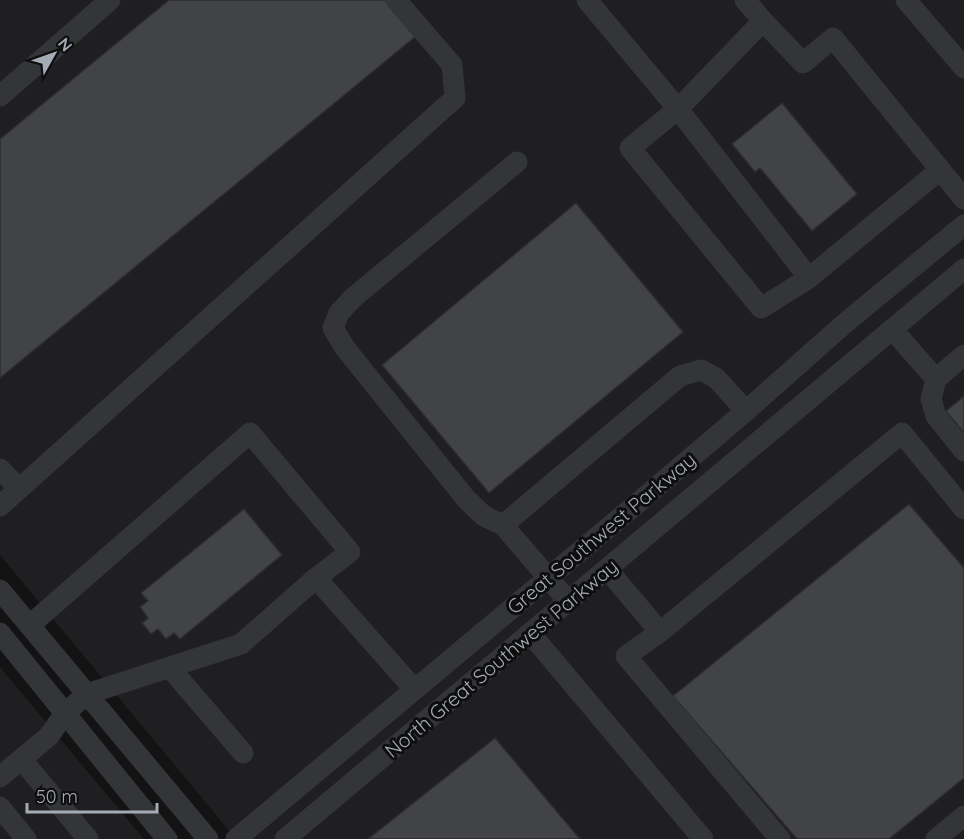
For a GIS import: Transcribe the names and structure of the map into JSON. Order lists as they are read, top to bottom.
{
  "streets": {
    "street": ["Great Southwest Parkway", "North Great Southwest Parkway"]
  },
  "crossings": [
    ["Great Southwest Parkway", "North Great Southwest Parkway"]
  ],
  "scale_bar": "50 m",
  "north": "top right"
}
